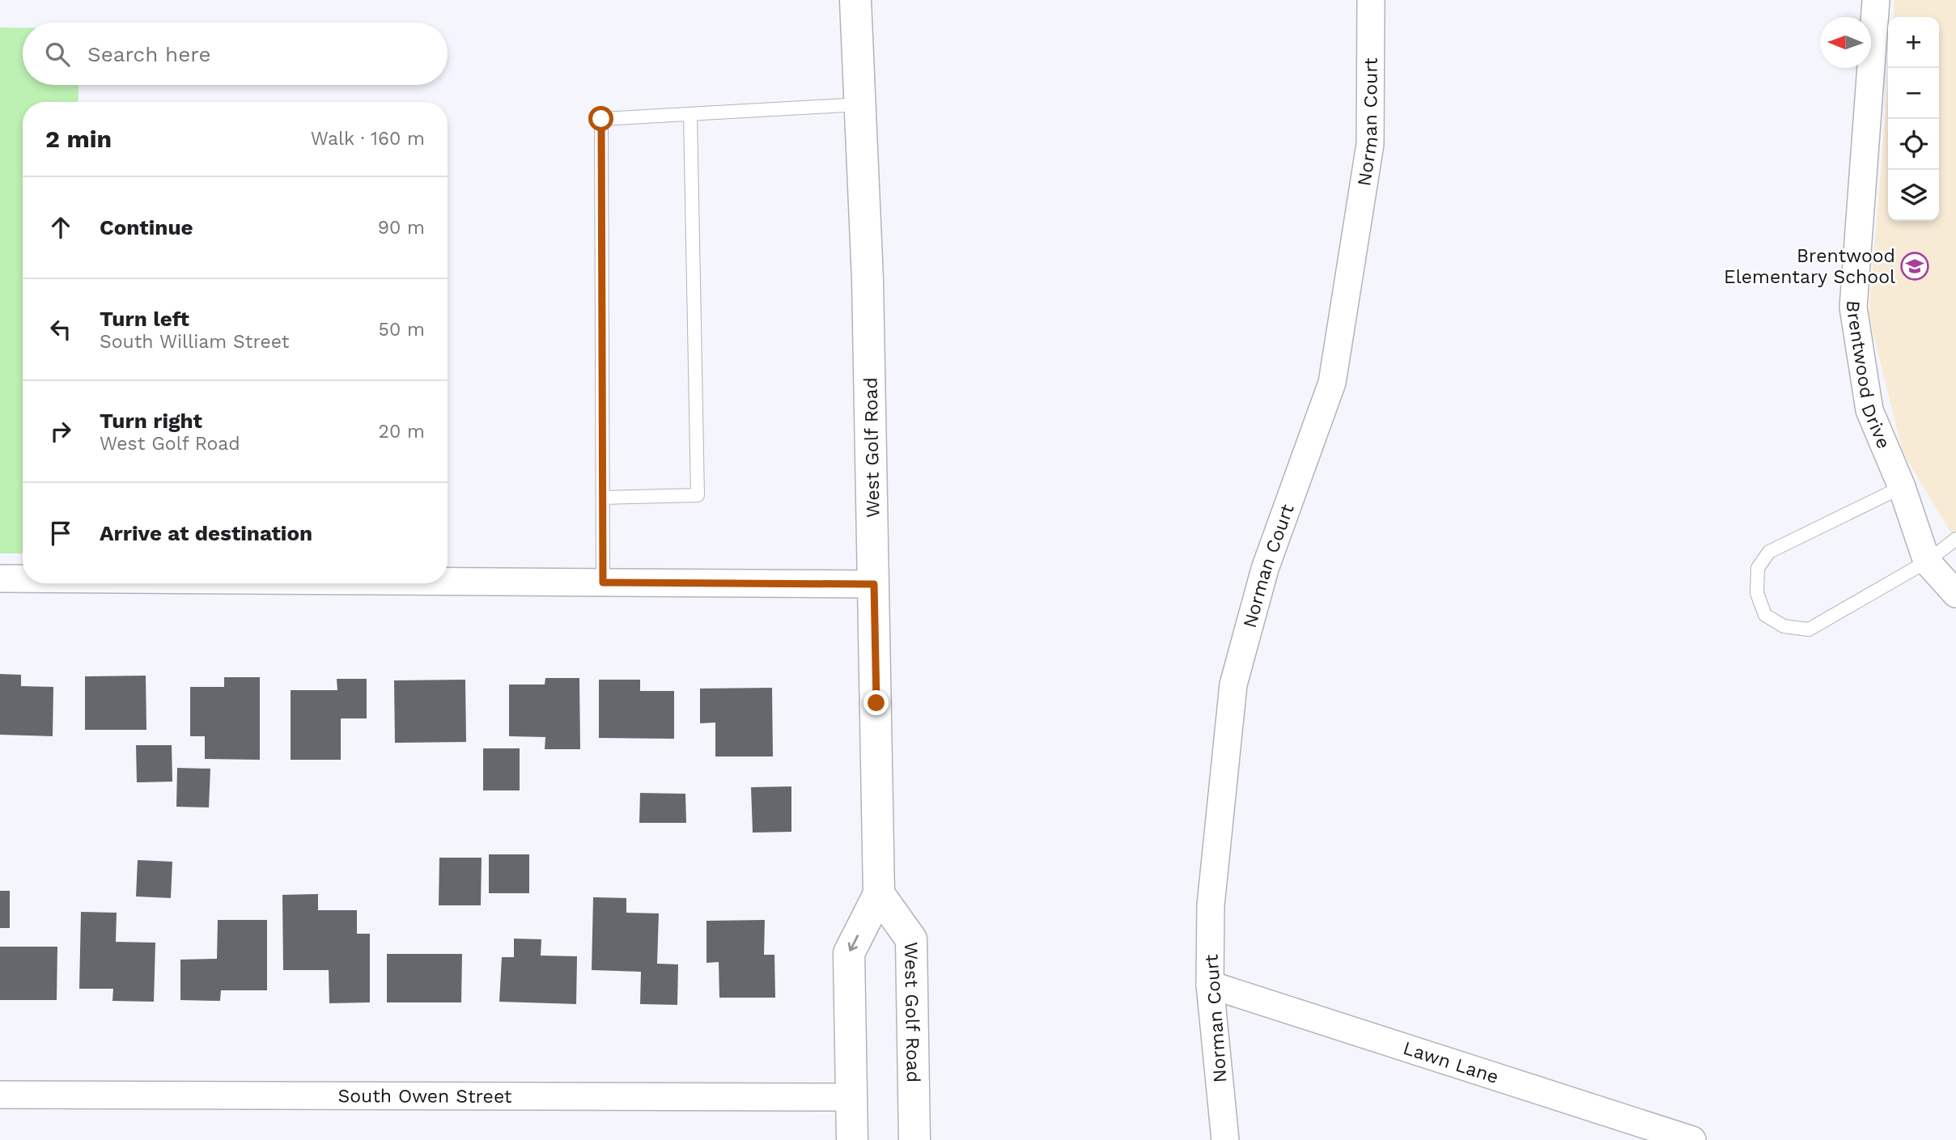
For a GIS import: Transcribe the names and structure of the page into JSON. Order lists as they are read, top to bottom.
{
  "streets": {
    "main road": ["West Golf Road"],
    "street": [
      "Norman Court",
      "Brentwood Drive",
      "Lawn Lane",
      "South Owen Street"
    ]
  },
  "crossings": [
    ["Norman Court", "Lawn Lane"],
    ["West Golf Road", "South Owen Street"]
  ],
  "places": {
    "school or university": ["Brentwood Elementary School"]
  },
  "north": "left",
  "page": {
    "map_buttons": ["+", "−"],
    "search": "Search here",
    "heading": ["2 min", "Walk · 160 m"],
    "list": [
      ["Continue", "90 m"],
      ["Turn left", "South William Street", "50 m"],
      ["Turn right", "West Golf Road", "20 m"],
      "Arrive at destination"
    ]
  }
}
